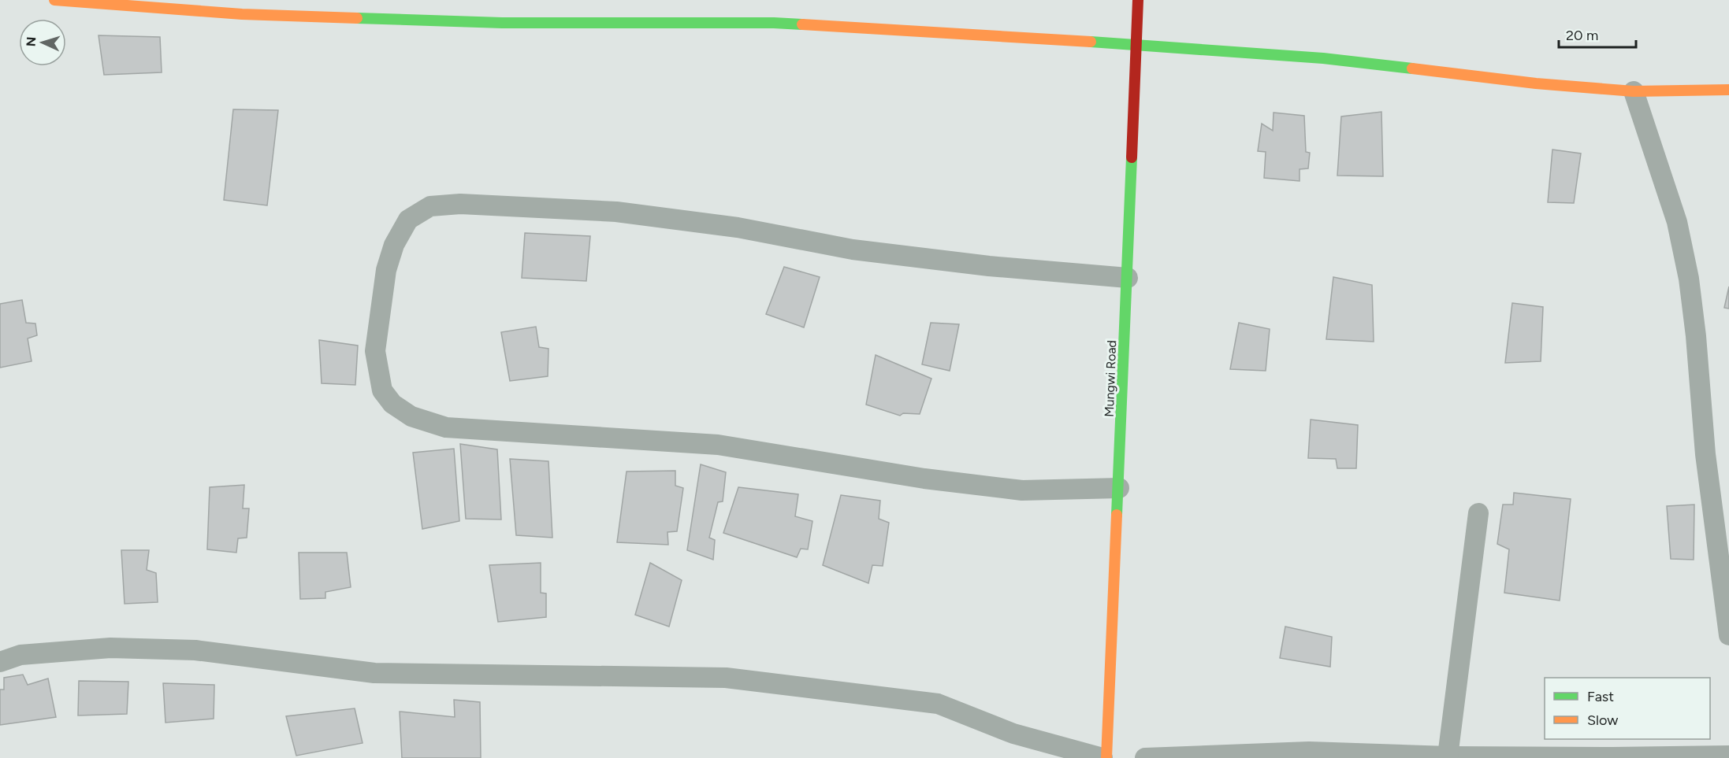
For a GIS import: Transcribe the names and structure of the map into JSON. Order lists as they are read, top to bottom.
{
  "streets": {
    "street": ["Mungwi Road"]
  },
  "legend": ["Fast", "Slow"],
  "scale_bar": "20 m",
  "north": "left"
}
